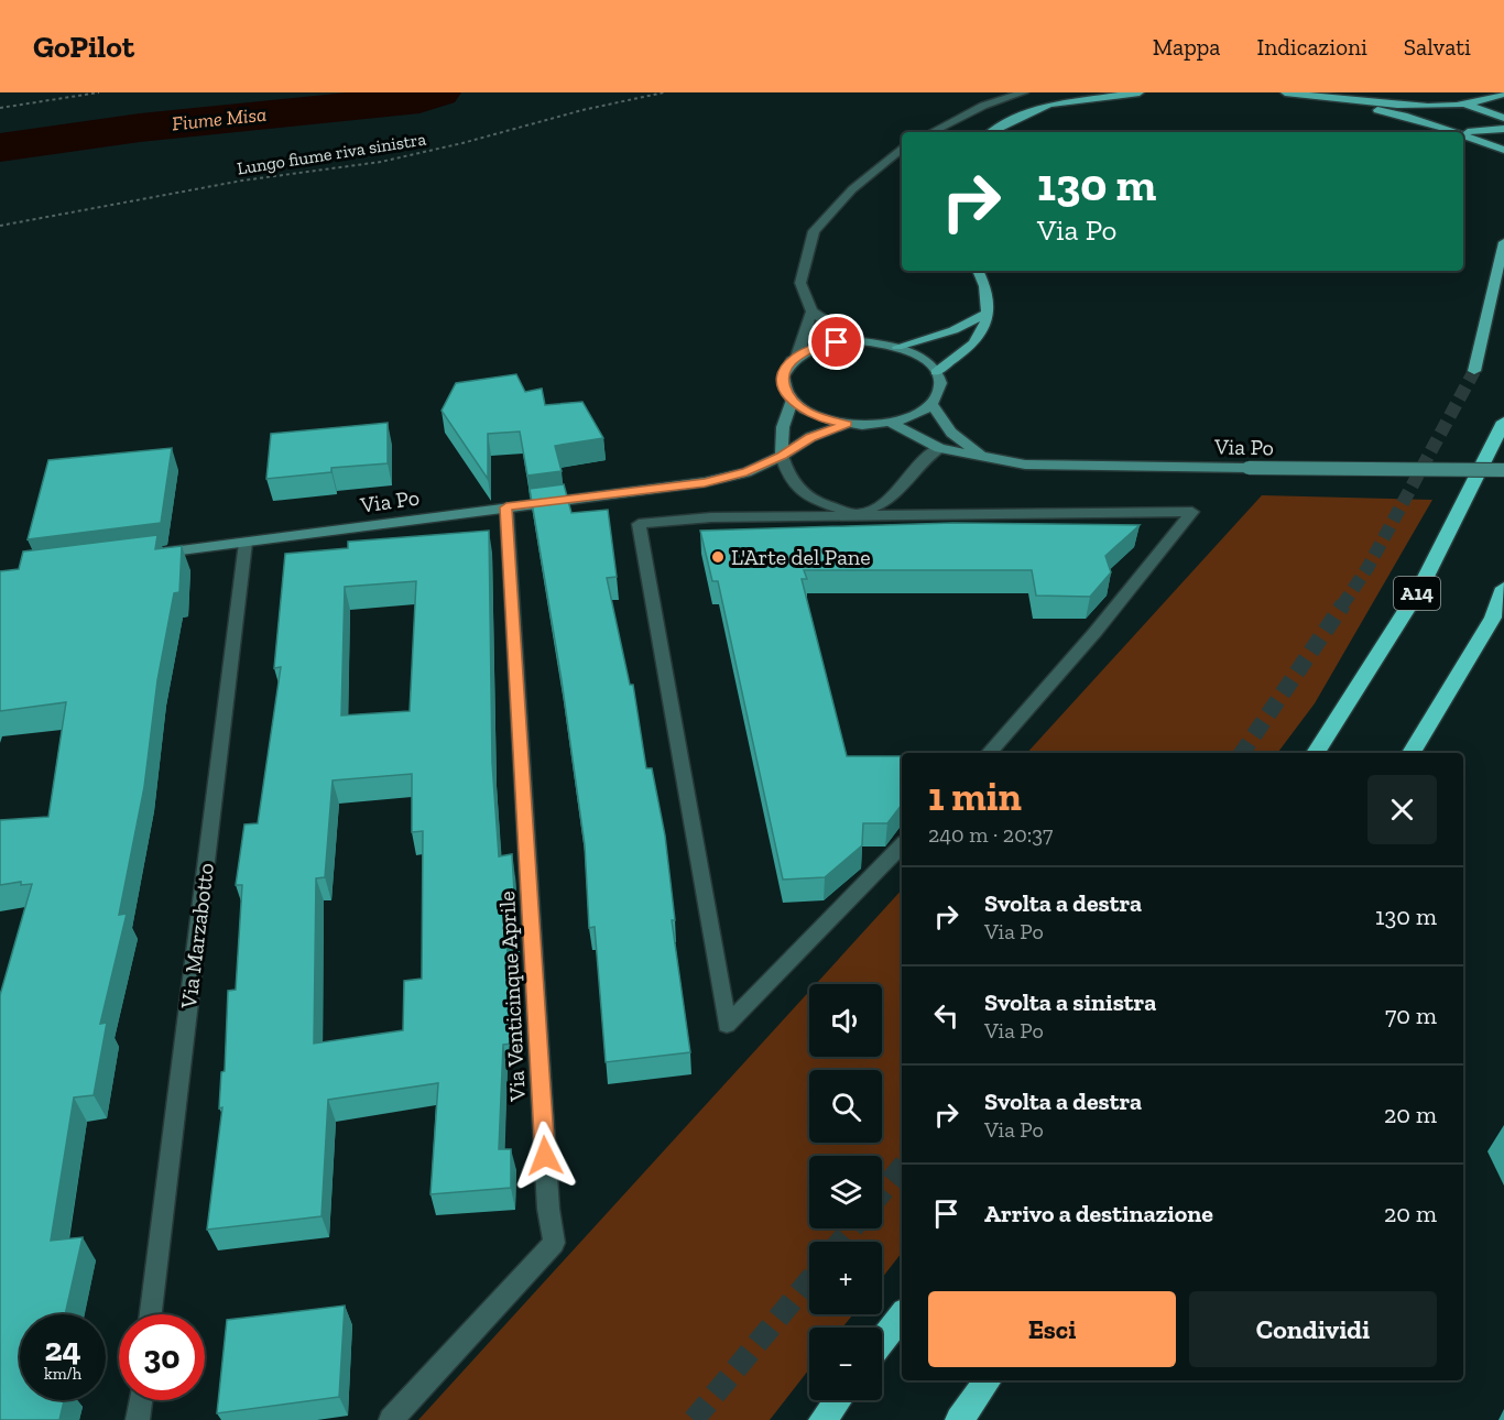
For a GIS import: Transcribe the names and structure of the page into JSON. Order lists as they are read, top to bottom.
{
  "streets": {
    "highway": ["A14"],
    "street": ["Via Po", "Via Marzabotto", "Via Venticinque Aprile"],
    "path": ["Lungo fiume riva sinistra"]
  },
  "crossings": [
    ["Via Po", "Via Marzabotto"],
    ["Via Po", "Via Venticinque Aprile"]
  ],
  "water": ["Fiume Misa"],
  "places": ["L'Arte del Pane"],
  "page": {
    "header": "GoPilot",
    "nav": ["Mappa", "Indicazioni", "Salvati"],
    "turn": ["130 m", "Via Po"],
    "heading": ["1 min", "240 m · 20:37"],
    "list": [
      {
        "name": "Svolta a destra",
        "note": "Via Po",
        "value": "130 m"
      },
      {
        "name": "Svolta a sinistra",
        "note": "Via Po",
        "value": "70 m"
      },
      {
        "name": "Svolta a destra",
        "note": "Via Po",
        "value": "20 m"
      },
      {
        "name": "Arrivo a destinazione",
        "value": "20 m"
      }
    ],
    "map_buttons": ["+", "−"],
    "buttons": ["Esci", "Condividi"],
    "speed": "24 km/h",
    "limit": "30"
  }
}
